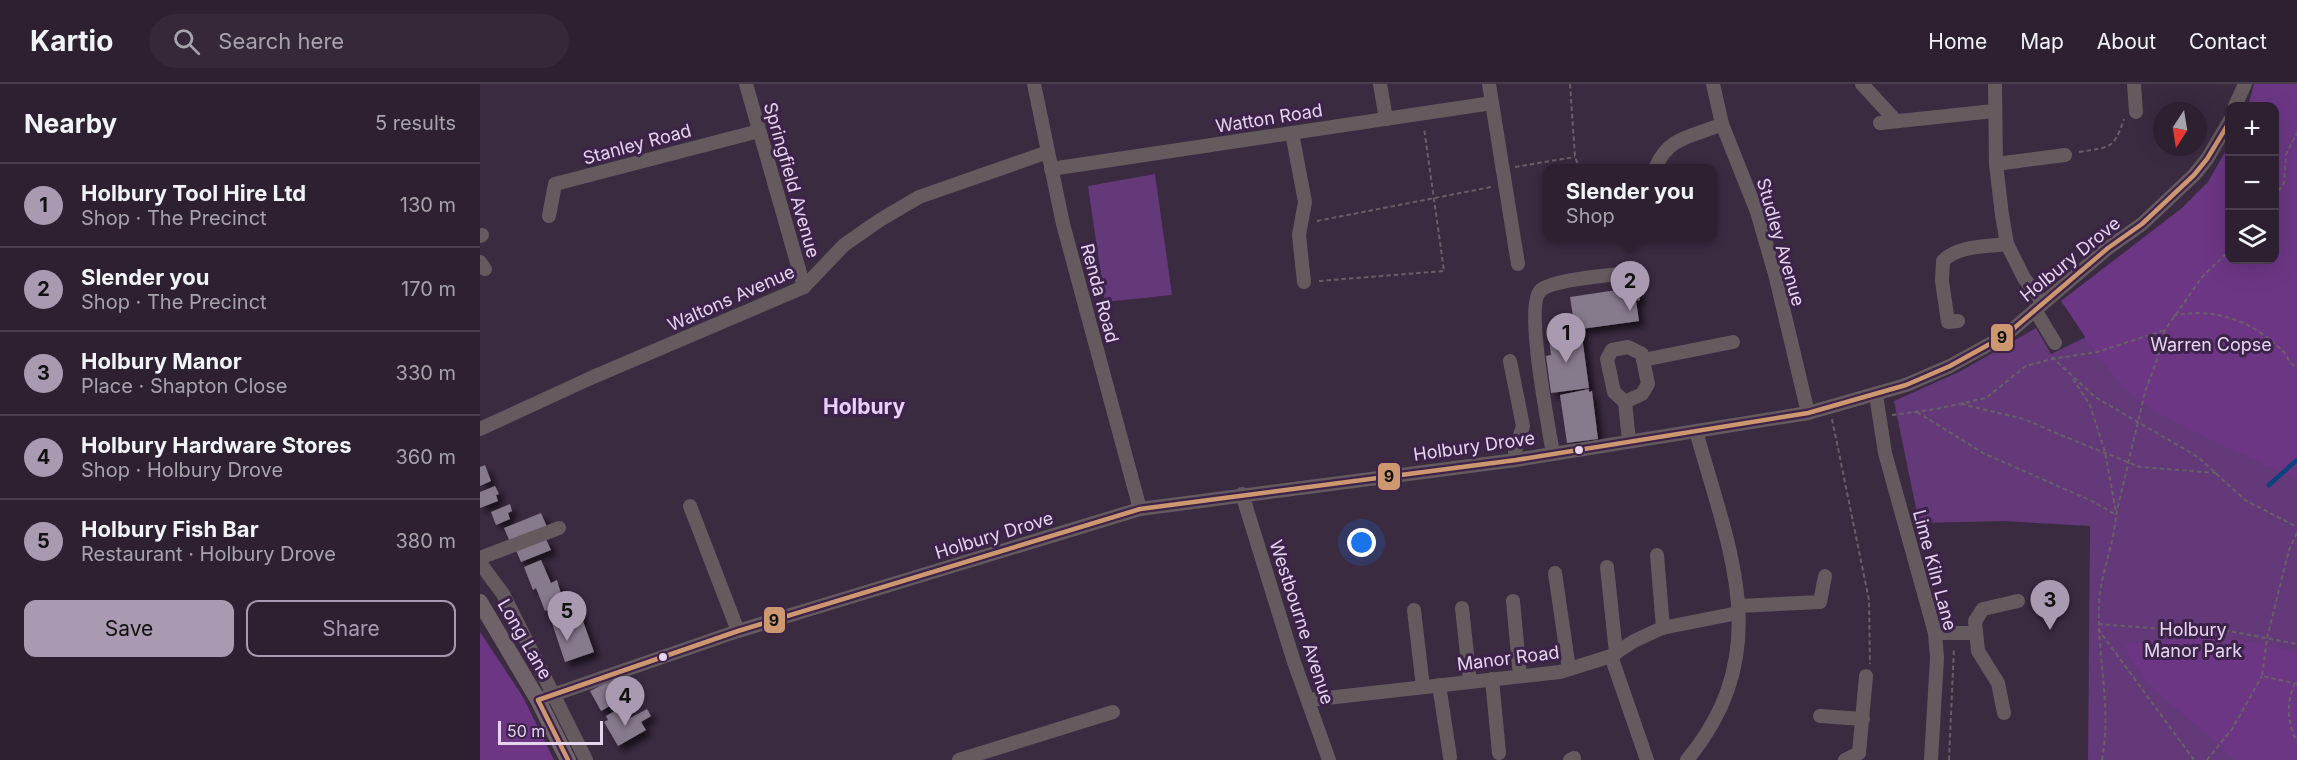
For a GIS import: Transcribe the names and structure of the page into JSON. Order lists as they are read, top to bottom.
{
  "streets": {
    "main road": ["Long Lane"],
    "street": [
      "Watton Road",
      "Stanley Road",
      "Springfield Avenue",
      "Studley Avenue",
      "Holbury Drove",
      "Renda Road",
      "Waltons Avenue",
      "Lime Kiln Lane",
      "Westbourne Avenue",
      "Manor Road"
    ]
  },
  "crossings": [
    ["Watton Road", "Renda Road"],
    ["Stanley Road", "Springfield Avenue"],
    ["Springfield Avenue", "Waltons Avenue"],
    ["Studley Avenue", "Holbury Drove"],
    ["Holbury Drove", "Renda Road"],
    ["Holbury Drove", "Lime Kiln Lane"],
    ["Holbury Drove", "Westbourne Avenue"],
    ["Holbury Drove", "Long Lane"],
    ["Renda Road", "Waltons Avenue"],
    ["Westbourne Avenue", "Manor Road"]
  ],
  "districts": ["Holbury"],
  "parks": ["Warren Copse", "Holbury Manor Park"],
  "lines": ["transit line 9"],
  "scale_bar": "50 m",
  "north": "bottom",
  "page": {
    "header": "Kartio",
    "search": "Search here",
    "nav": [
      "Home",
      "Map",
      "About",
      "Contact"
    ],
    "heading": ["Nearby", "5 results"],
    "map_buttons": ["+", "−"],
    "list": [
      {
        "mark": "1",
        "name": "Holbury Tool Hire Ltd",
        "note": "Shop · The Precinct",
        "value": "130 m"
      },
      {
        "mark": "2",
        "name": "Slender you",
        "note": "Shop · The Precinct",
        "value": "170 m"
      },
      {
        "mark": "3",
        "name": "Holbury Manor",
        "note": "Place · Shapton Close",
        "value": "330 m"
      },
      {
        "mark": "4",
        "name": "Holbury Hardware Stores",
        "note": "Shop · Holbury Drove",
        "value": "360 m"
      },
      {
        "mark": "5",
        "name": "Holbury Fish Bar",
        "note": "Restaurant · Holbury Drove",
        "value": "380 m"
      }
    ],
    "popup": ["Slender you", "Shop"],
    "pins": [
      "2",
      "1",
      "3",
      "5",
      "4"
    ],
    "buttons": ["Save", "Share"],
    "scale": "50 m"
  }
}
